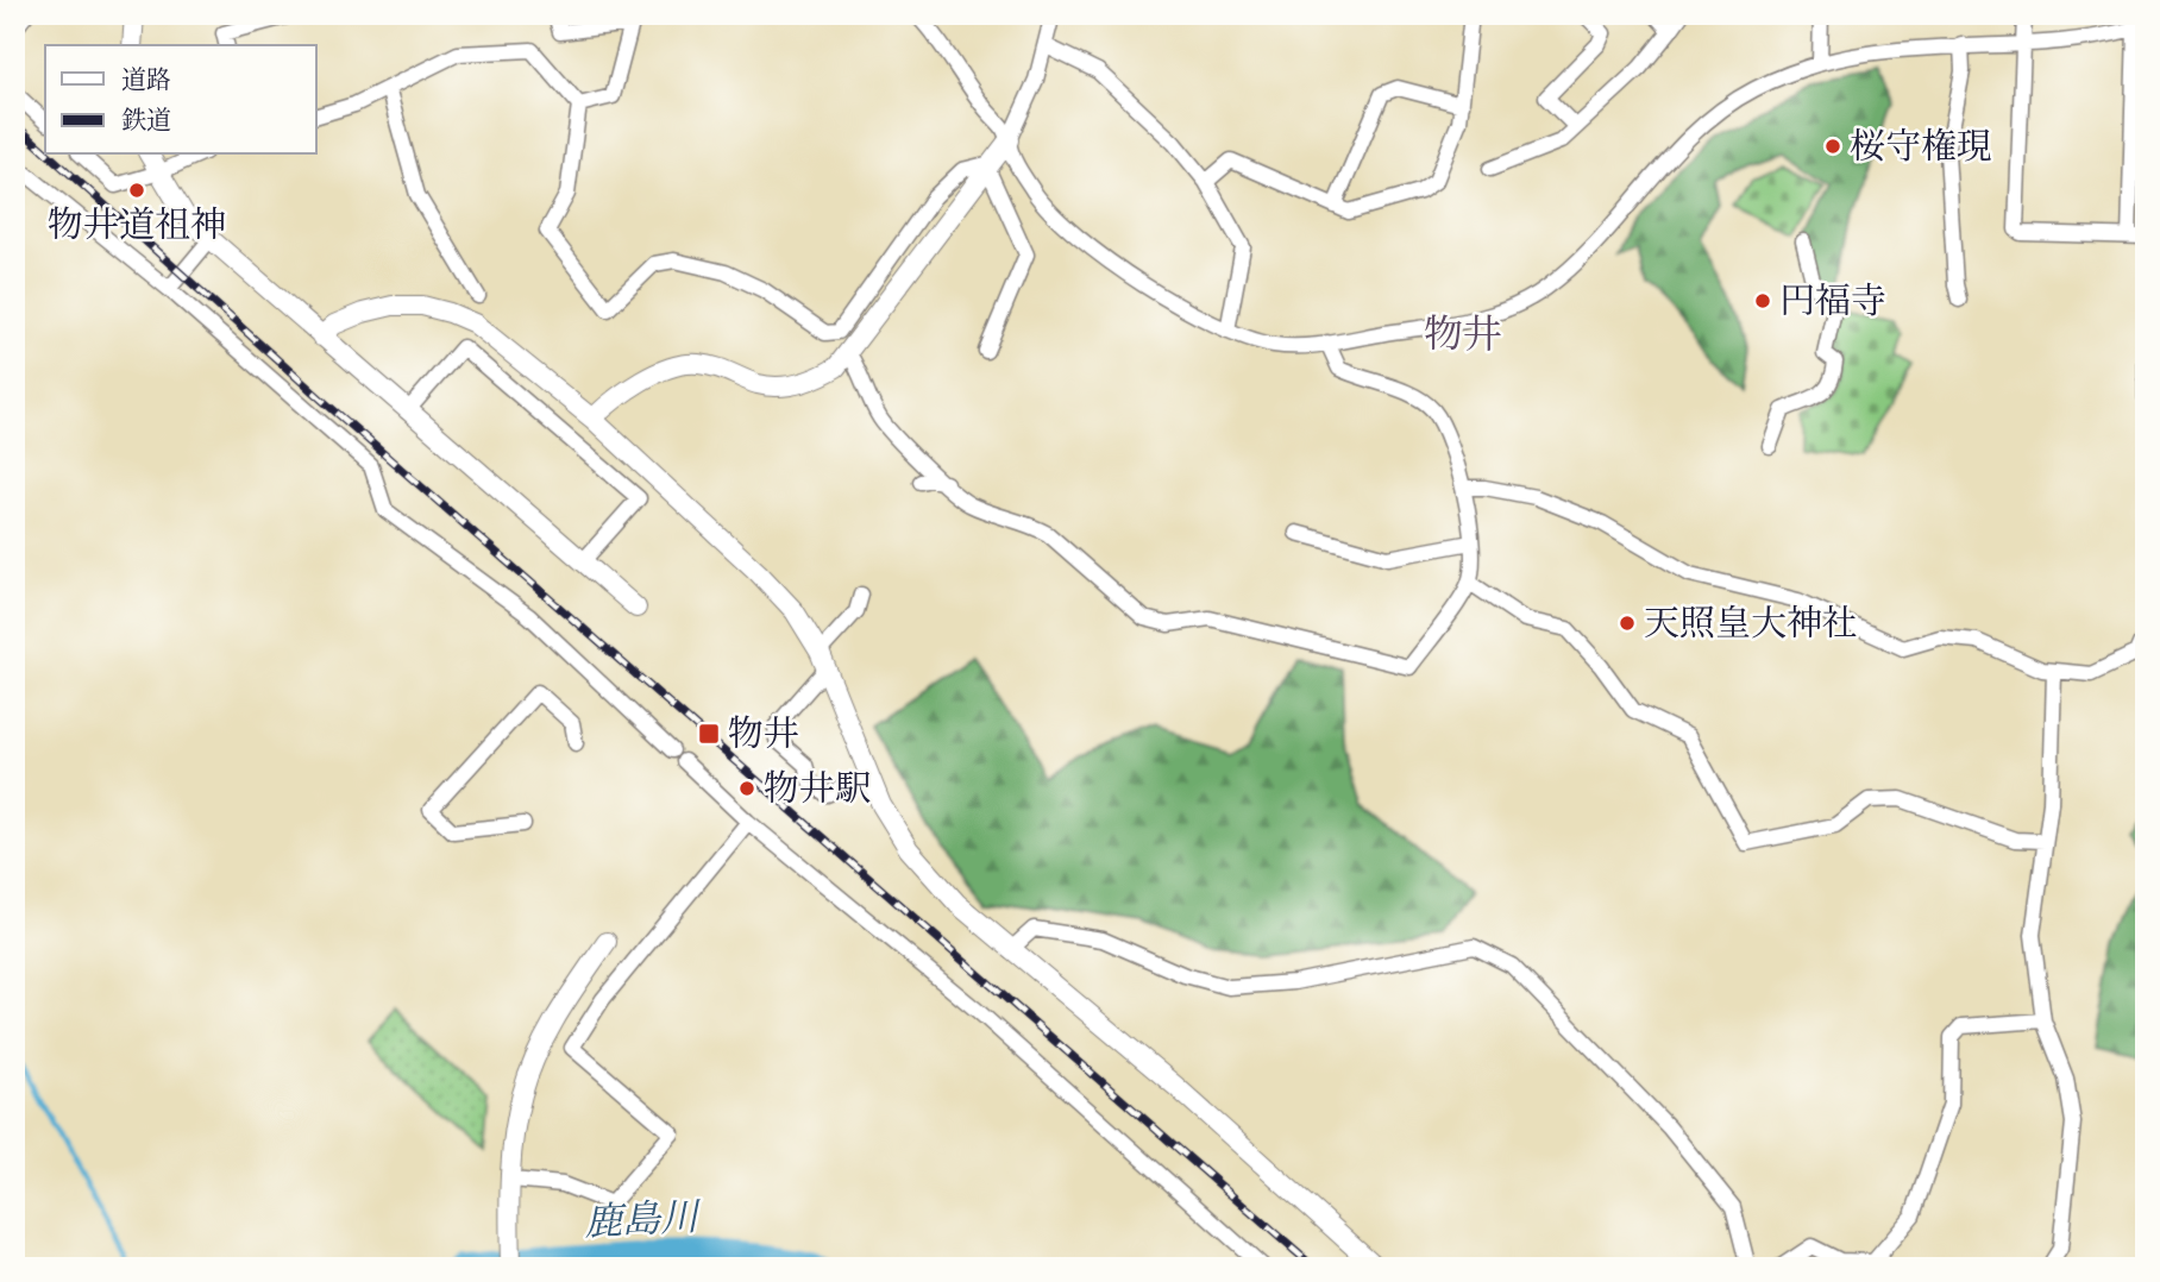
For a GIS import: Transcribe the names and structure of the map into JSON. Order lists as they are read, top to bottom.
{
  "districts": ["物井"],
  "water": ["鹿島川"],
  "places": {
    "other": [
      "桜守権現",
      "物井道祖神",
      "円福寺",
      "天照皇大神社",
      "物井駅"
    ],
    "transit": ["物井"]
  },
  "legend": ["道路", "鉄道"]
}
